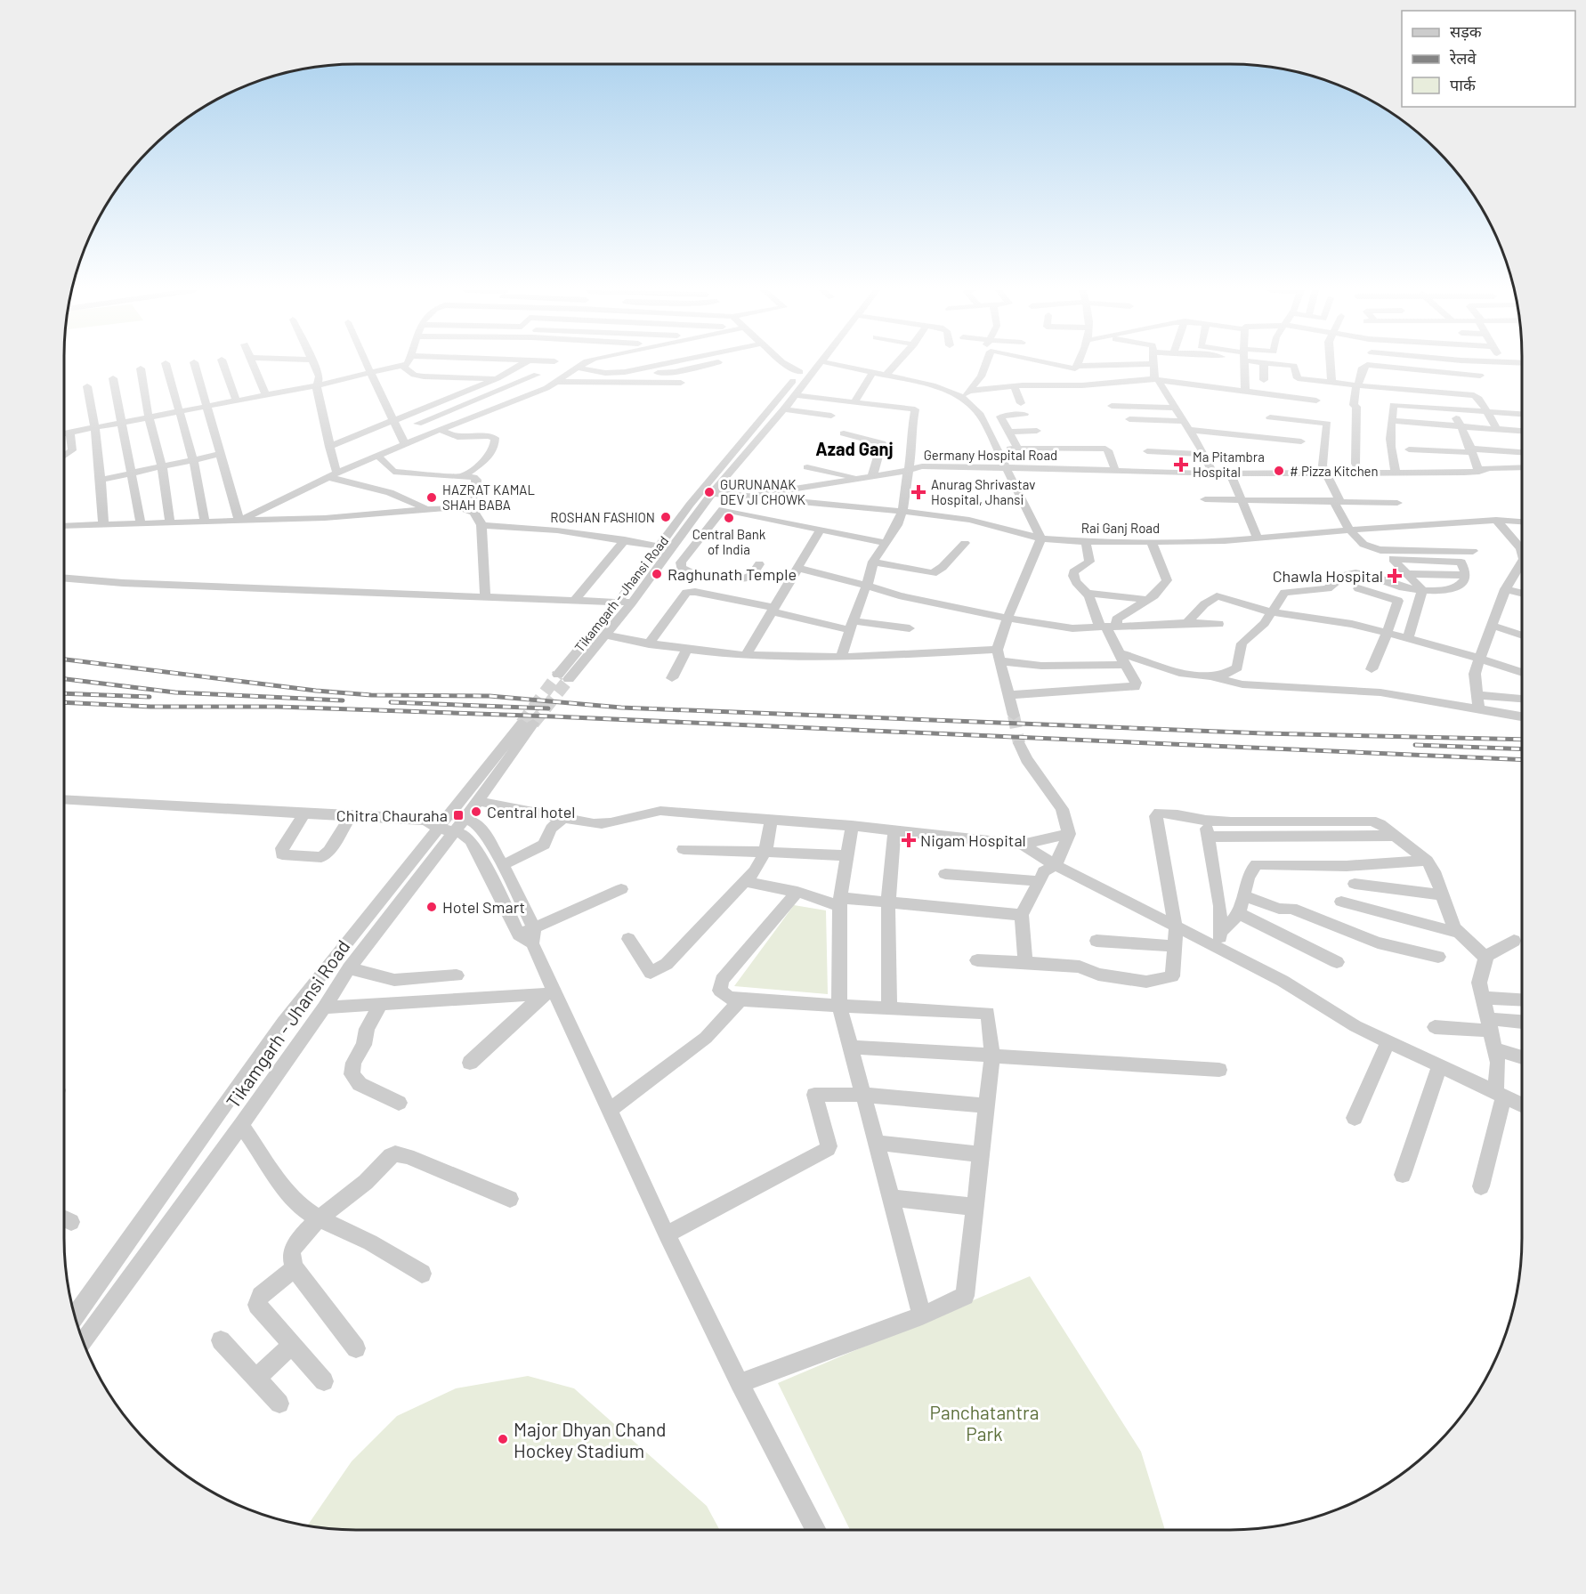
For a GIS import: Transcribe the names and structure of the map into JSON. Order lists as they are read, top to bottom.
{
  "streets": {
    "street": ["Germany Hospital Road", "Rai Ganj Road", "Tikamgarh - Jhansi Road"]
  },
  "crossings": [
    ["Germany Hospital Road", "Rai Ganj Road"]
  ],
  "districts": ["Azad Ganj"],
  "parks": ["Panchatantra Park"],
  "places": {
    "health": [
      "Ma Pitambra Hospital",
      "Anurag Shrivastav Hospital, Jhansi",
      "Chawla Hospital",
      "Nigam Hospital"
    ],
    "other": [
      "# Pizza Kitchen",
      "GURUNANAK DEV JI CHOWK",
      "HAZRAT KAMAL SHAH BABA",
      "ROSHAN FASHION",
      "Central Bank of India",
      "Raghunath Temple",
      "Central hotel",
      "Hotel Smart",
      "Major Dhyan Chand Hockey Stadium"
    ],
    "transit": ["Chitra Chauraha"]
  },
  "legend": ["सड़क", "रेलवे", "पार्क"]
}
